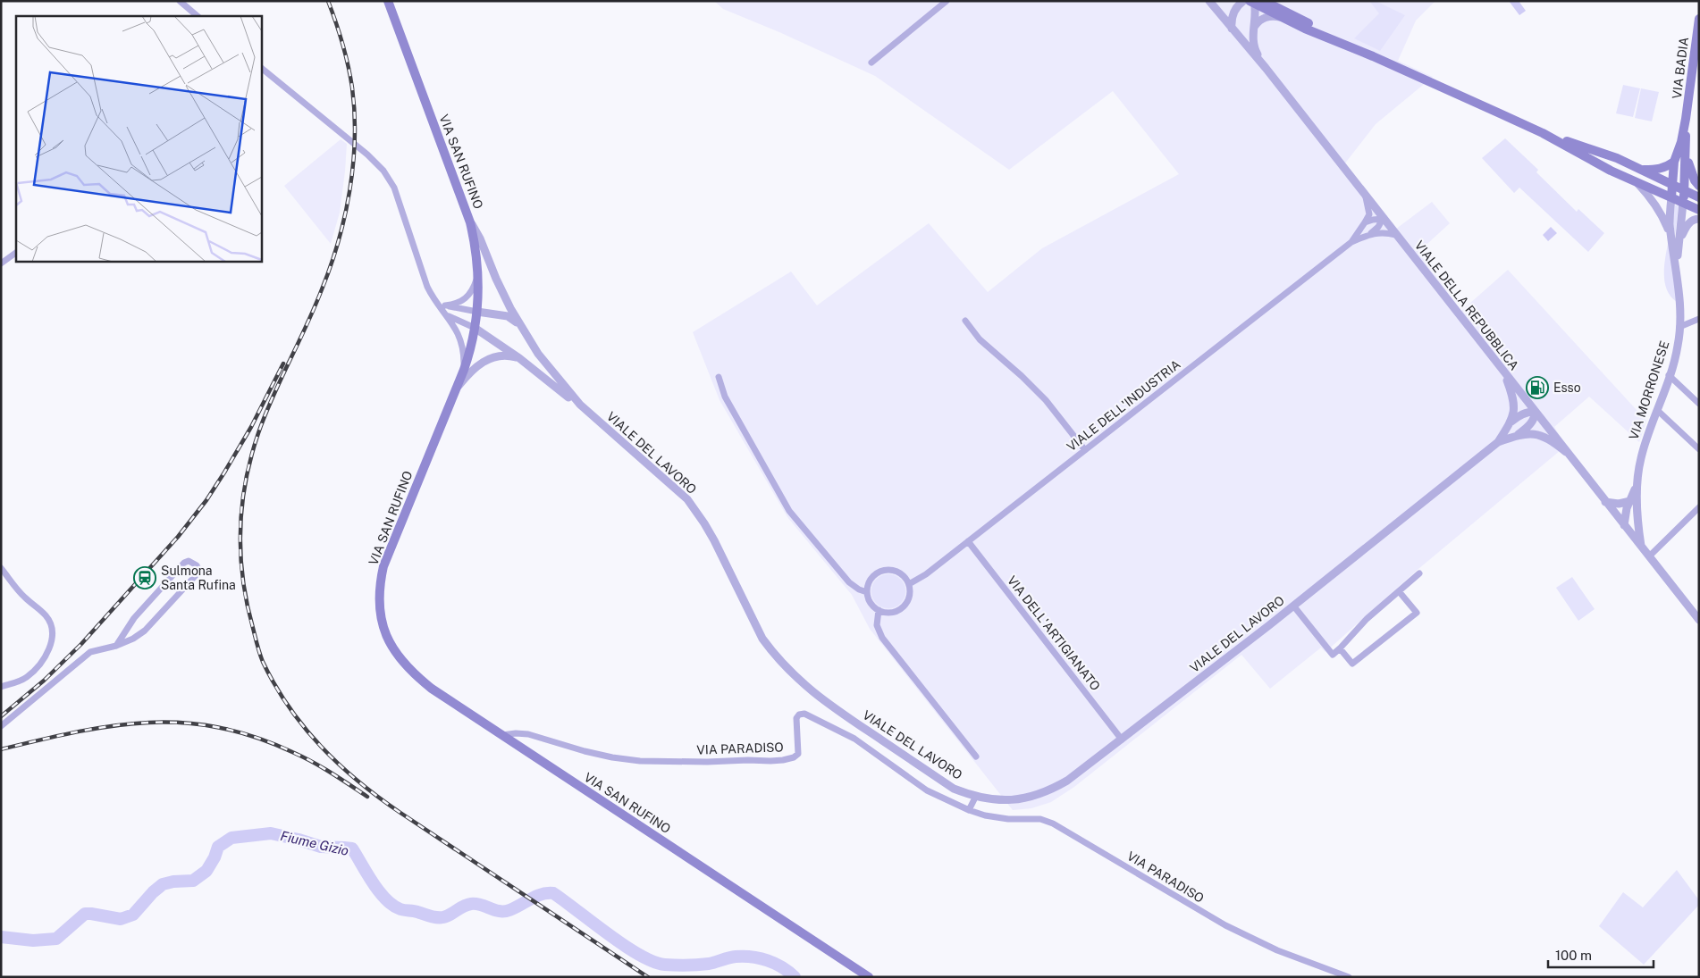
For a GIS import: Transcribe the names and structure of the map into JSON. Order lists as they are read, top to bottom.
{
  "streets": {
    "main road": ["VIA BADIA", "VIA SAN RUFINO"],
    "street": [
      "VIALE DELLA REPUBBLICA",
      "VIA MORRONESE",
      "VIALE DELL'INDUSTRIA",
      "VIALE DEL LAVORO",
      "VIA DELL'ARTIGIANATO",
      "VIA PARADISO"
    ]
  },
  "crossings": [
    ["VIA BADIA", "VIA MORRONESE"],
    ["VIA SAN RUFINO", "VIALE DEL LAVORO"],
    ["VIA SAN RUFINO", "VIA PARADISO"],
    ["VIALE DELLA REPUBBLICA", "VIA MORRONESE"],
    ["VIALE DELLA REPUBBLICA", "VIALE DELL'INDUSTRIA"],
    ["VIALE DELL'INDUSTRIA", "VIA DELL'ARTIGIANATO"],
    ["VIALE DEL LAVORO", "VIA DELL'ARTIGIANATO"]
  ],
  "water": ["Fiume Gizio"],
  "places": {
    "fuel station": ["Esso"],
    "station": ["Sulmona Santa Rufina"]
  },
  "scale_bar": "100 m"
}
